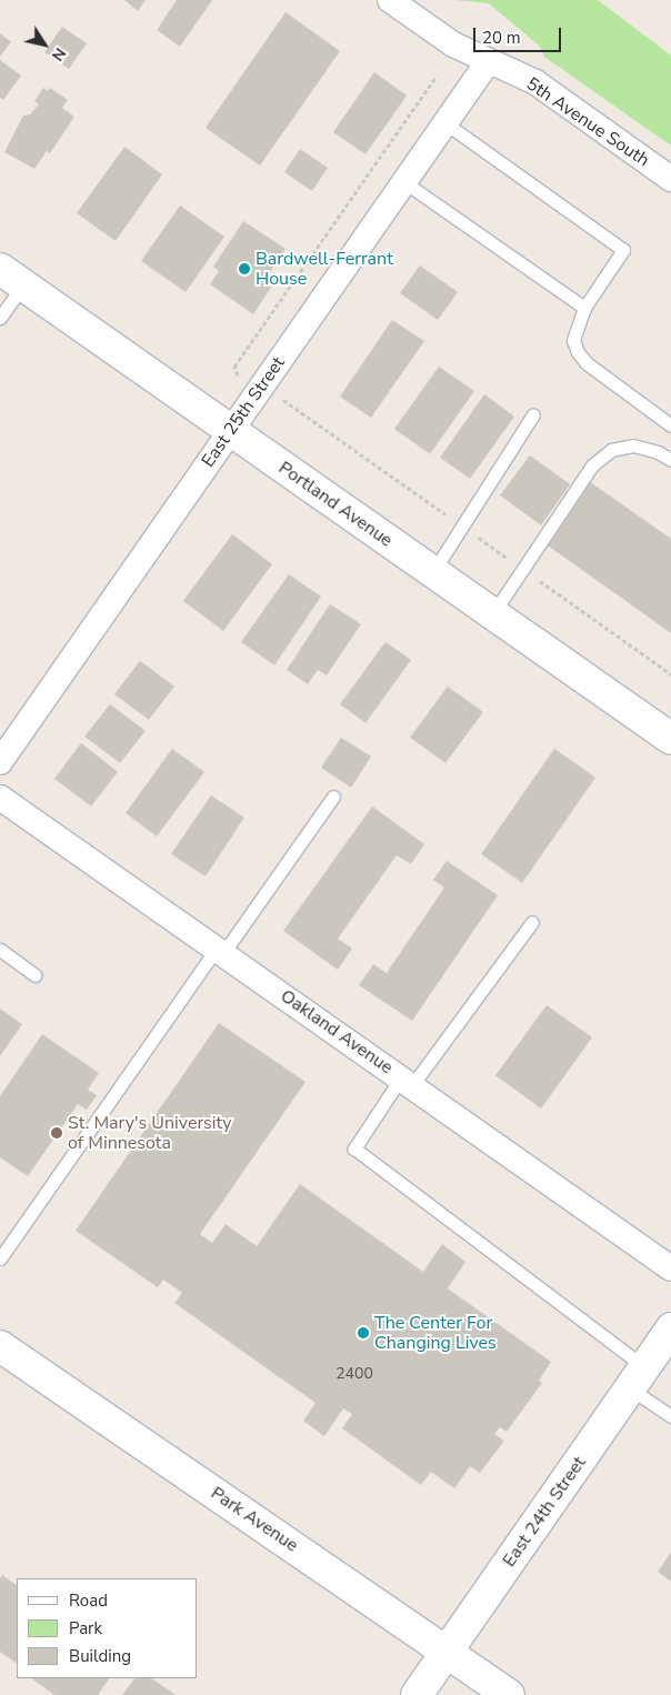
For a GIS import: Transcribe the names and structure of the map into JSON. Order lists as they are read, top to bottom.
{
  "streets": {
    "street": [
      "5th Avenue South",
      "East 25th Street",
      "Portland Avenue",
      "Oakland Avenue",
      "East 24th Street",
      "Park Avenue"
    ]
  },
  "crossings": [
    ["5th Avenue South", "East 25th Street"],
    ["East 25th Street", "Portland Avenue"],
    ["East 24th Street", "Park Avenue"]
  ],
  "places": ["Bardwell-Ferrant House", "St. Mary's University of Minnesota", "The Center For Changing Lives"],
  "house_numbers": ["2400"],
  "legend": ["Road", "Park", "Building"],
  "scale_bar": "20 m",
  "north": "bottom right"
}
